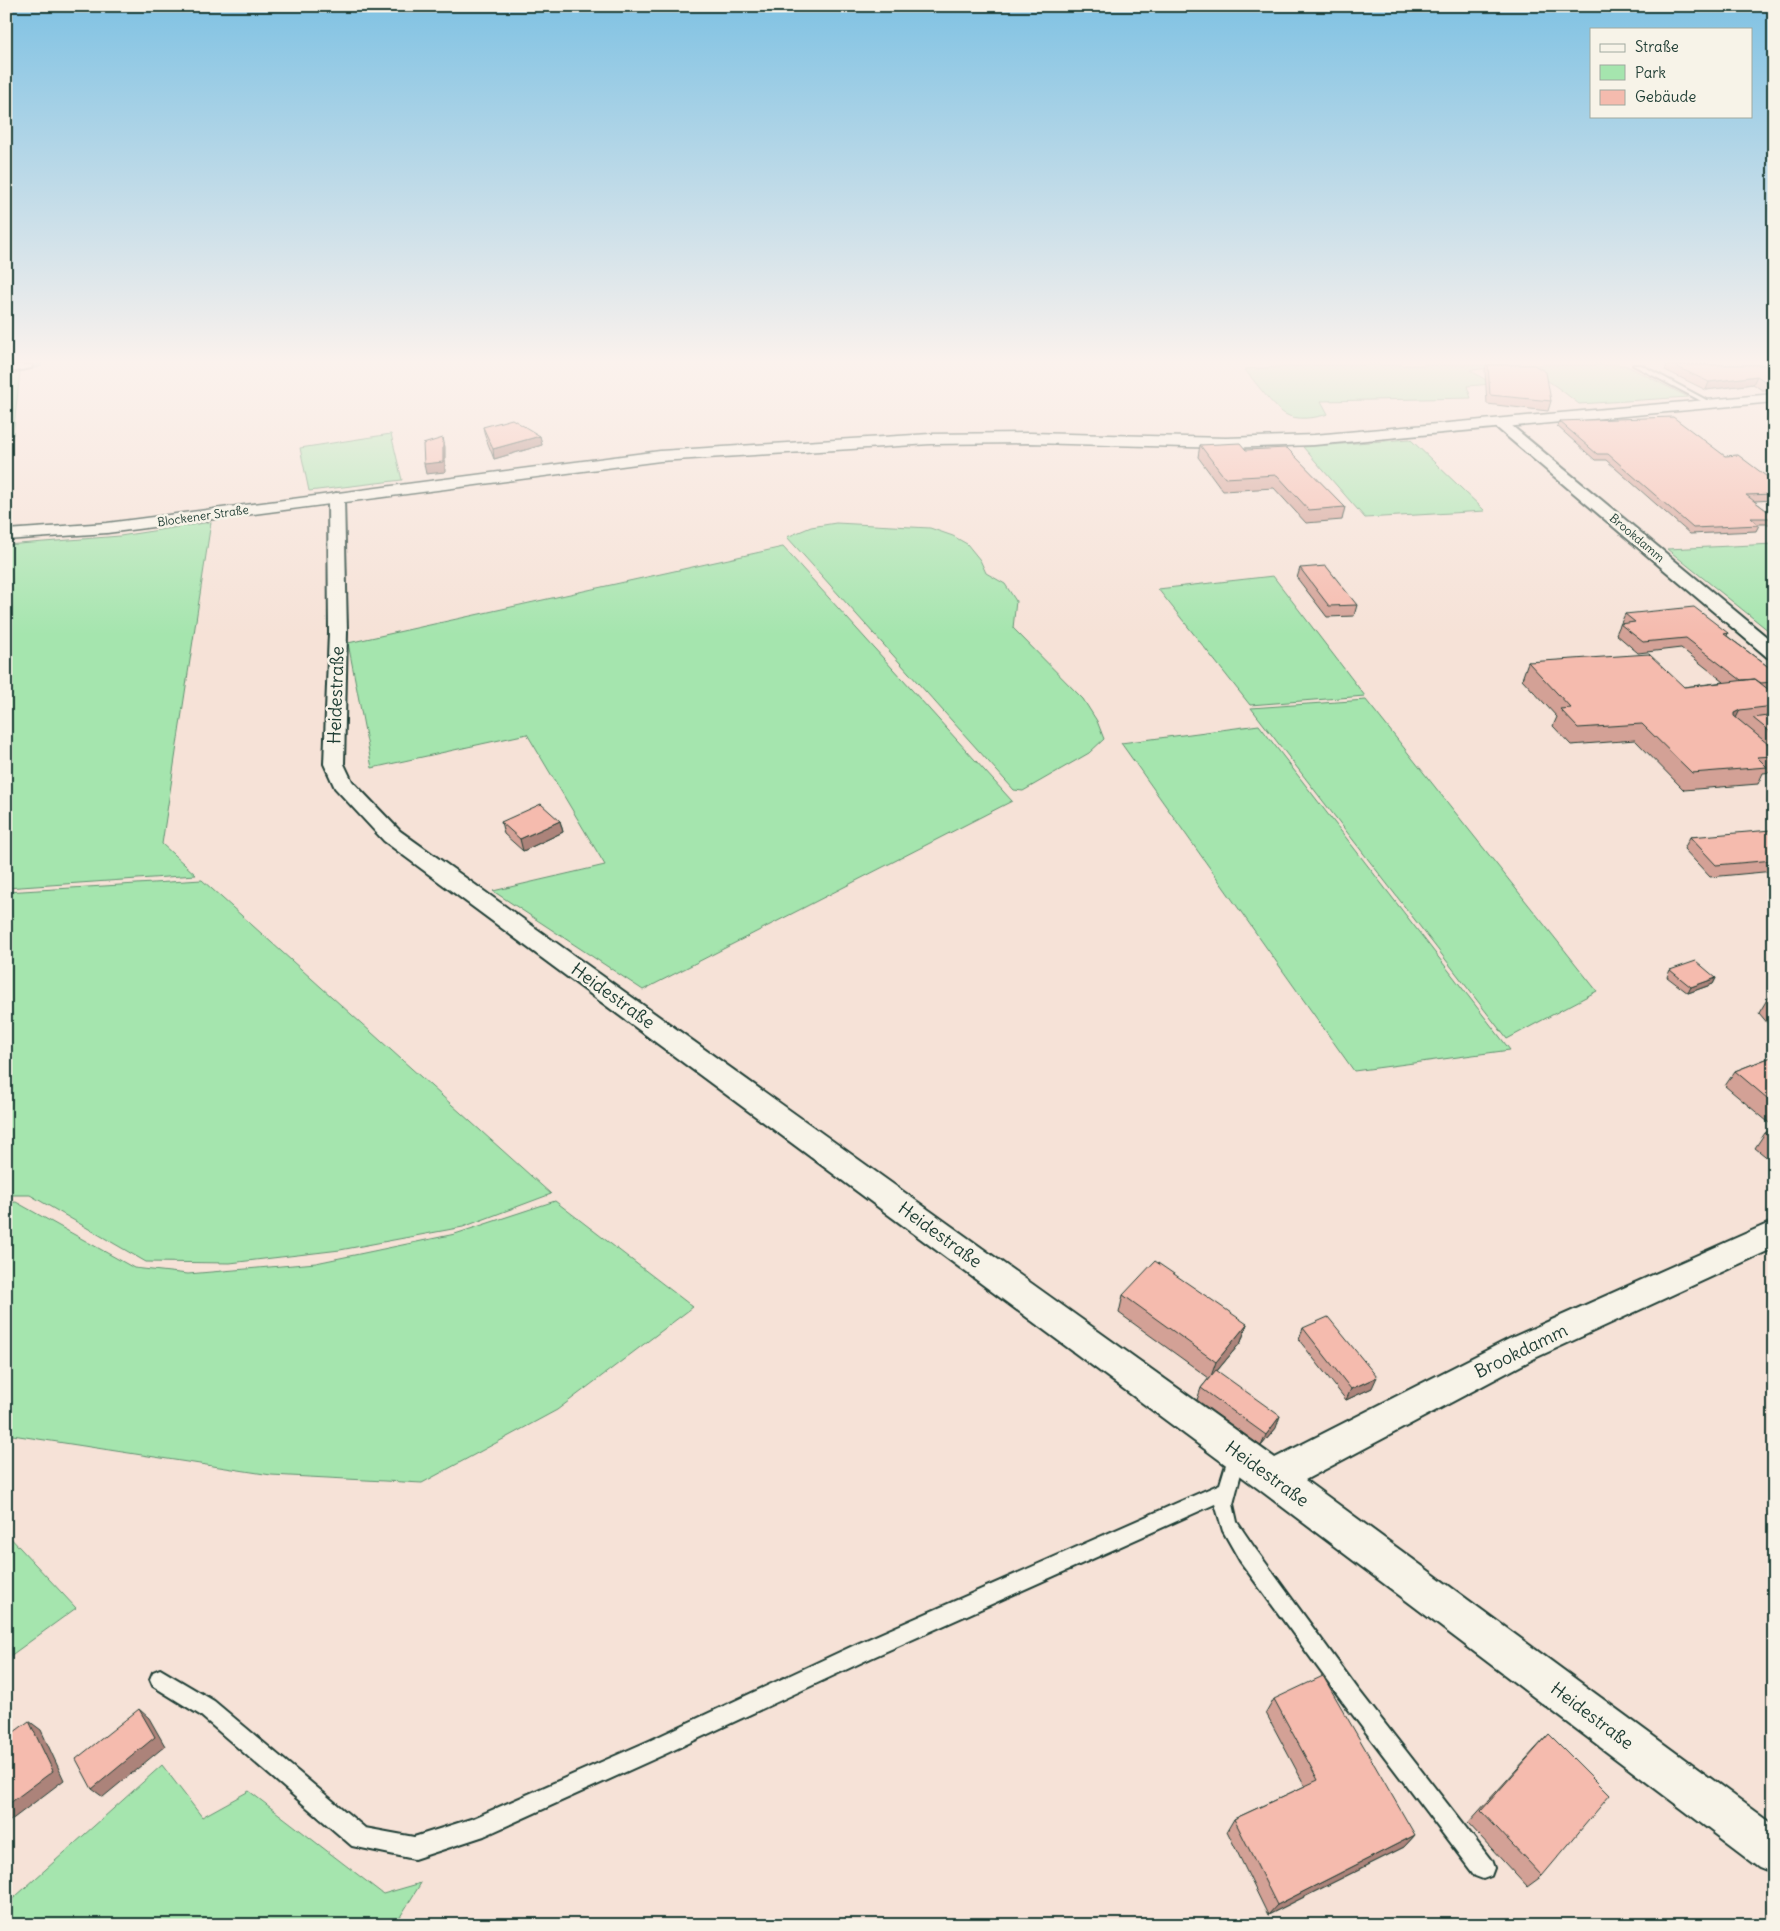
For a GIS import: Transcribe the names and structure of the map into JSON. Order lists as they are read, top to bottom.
{
  "streets": {
    "street": ["Blockener Straße", "Brookdamm", "Heidestraße"]
  },
  "crossings": [
    ["Blockener Straße", "Heidestraße"],
    ["Brookdamm", "Heidestraße"]
  ],
  "legend": ["Straße", "Park", "Gebäude"]
}
